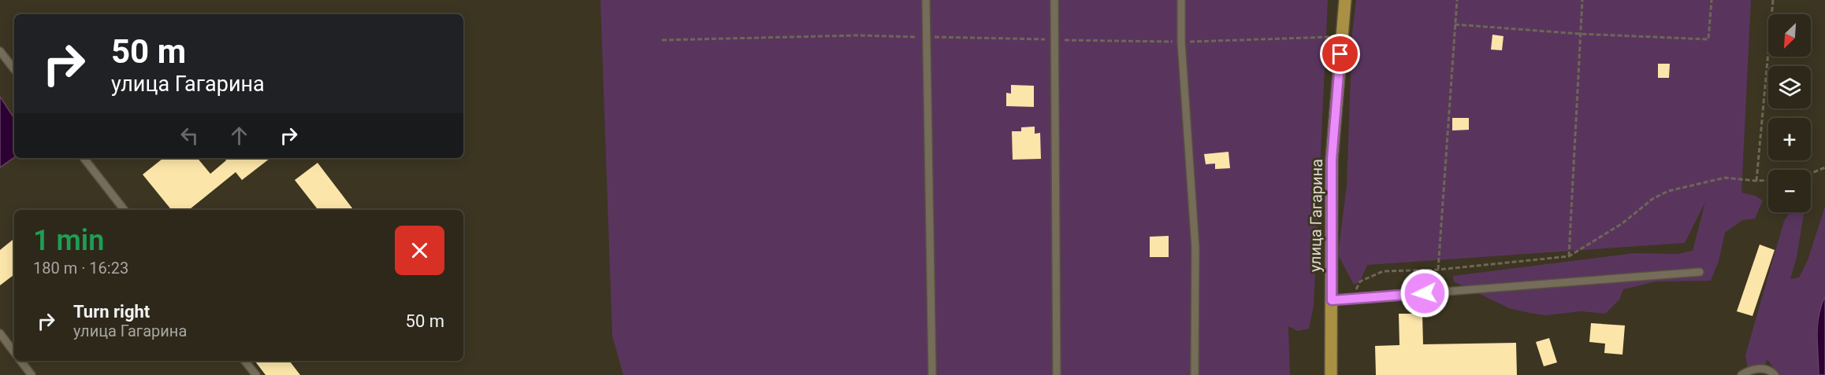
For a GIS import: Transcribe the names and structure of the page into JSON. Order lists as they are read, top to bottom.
{
  "streets": {
    "main road": ["улица Гагарина"]
  },
  "north": "bottom left",
  "page": {
    "map_buttons": ["+", "−"],
    "turn": ["50 m", "улица Гагарина"],
    "heading": ["1 min", "180 m · 16:23"],
    "list": [
      {
        "name": "Turn right",
        "note": "улица Гагарина",
        "value": "50 m"
      }
    ]
  }
}
